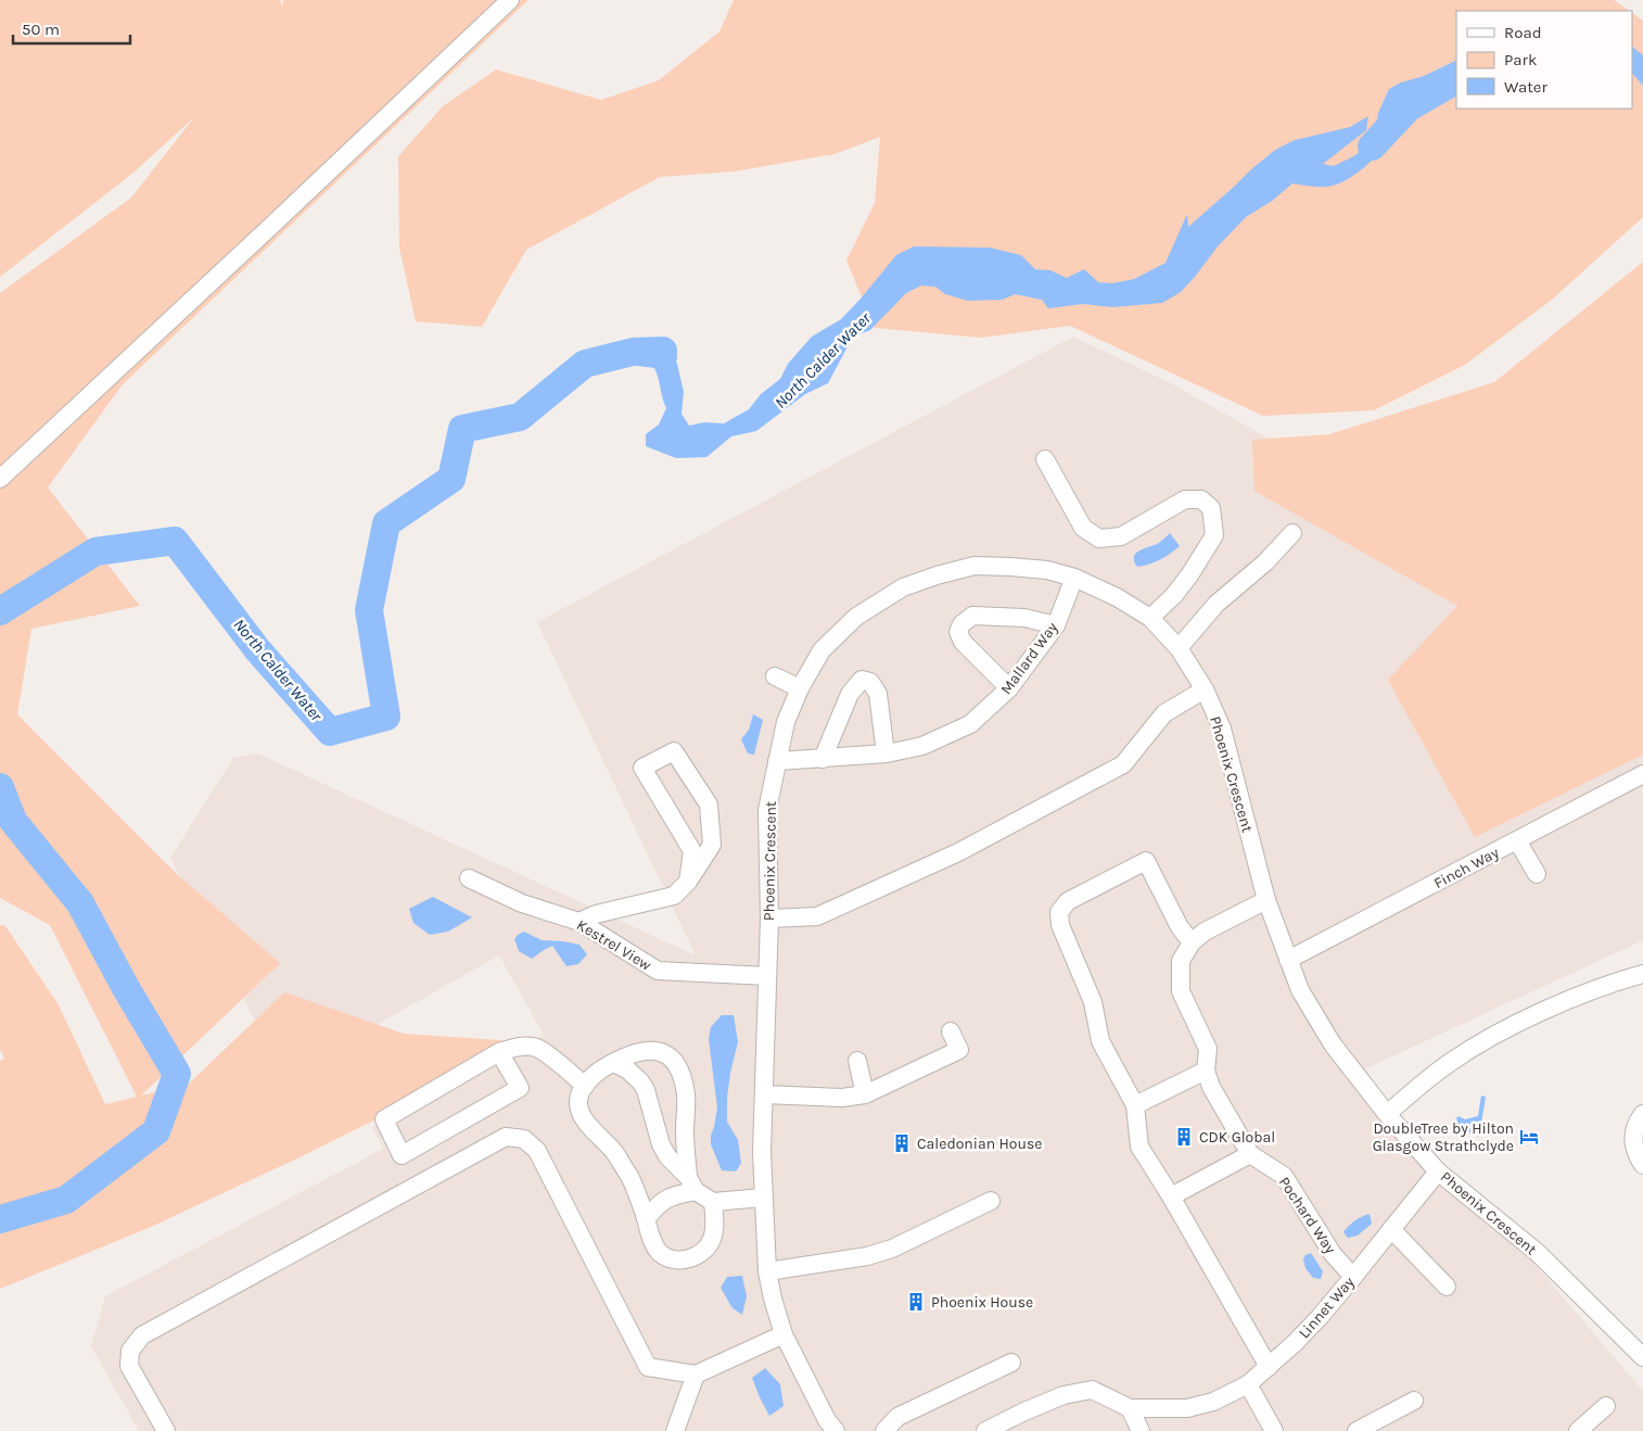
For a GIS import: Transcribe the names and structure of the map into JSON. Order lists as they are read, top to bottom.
{
  "streets": {
    "street": [
      "Mallard Way",
      "Phoenix Crescent",
      "Finch Way",
      "Kestrel View",
      "Pochard Way",
      "Linnet Way"
    ]
  },
  "crossings": [
    ["Mallard Way", "Phoenix Crescent"],
    ["Phoenix Crescent", "Finch Way"],
    ["Phoenix Crescent", "Kestrel View"],
    ["Phoenix Crescent", "Linnet Way"],
    ["Pochard Way", "Linnet Way"]
  ],
  "water": ["North Calder Water"],
  "places": {
    "building": ["CDK Global", "Caledonian House", "Phoenix House"],
    "hotel": ["DoubleTree by Hilton Glasgow Strathclyde"]
  },
  "legend": ["Road", "Park", "Water"],
  "scale_bar": "50 m"
}
